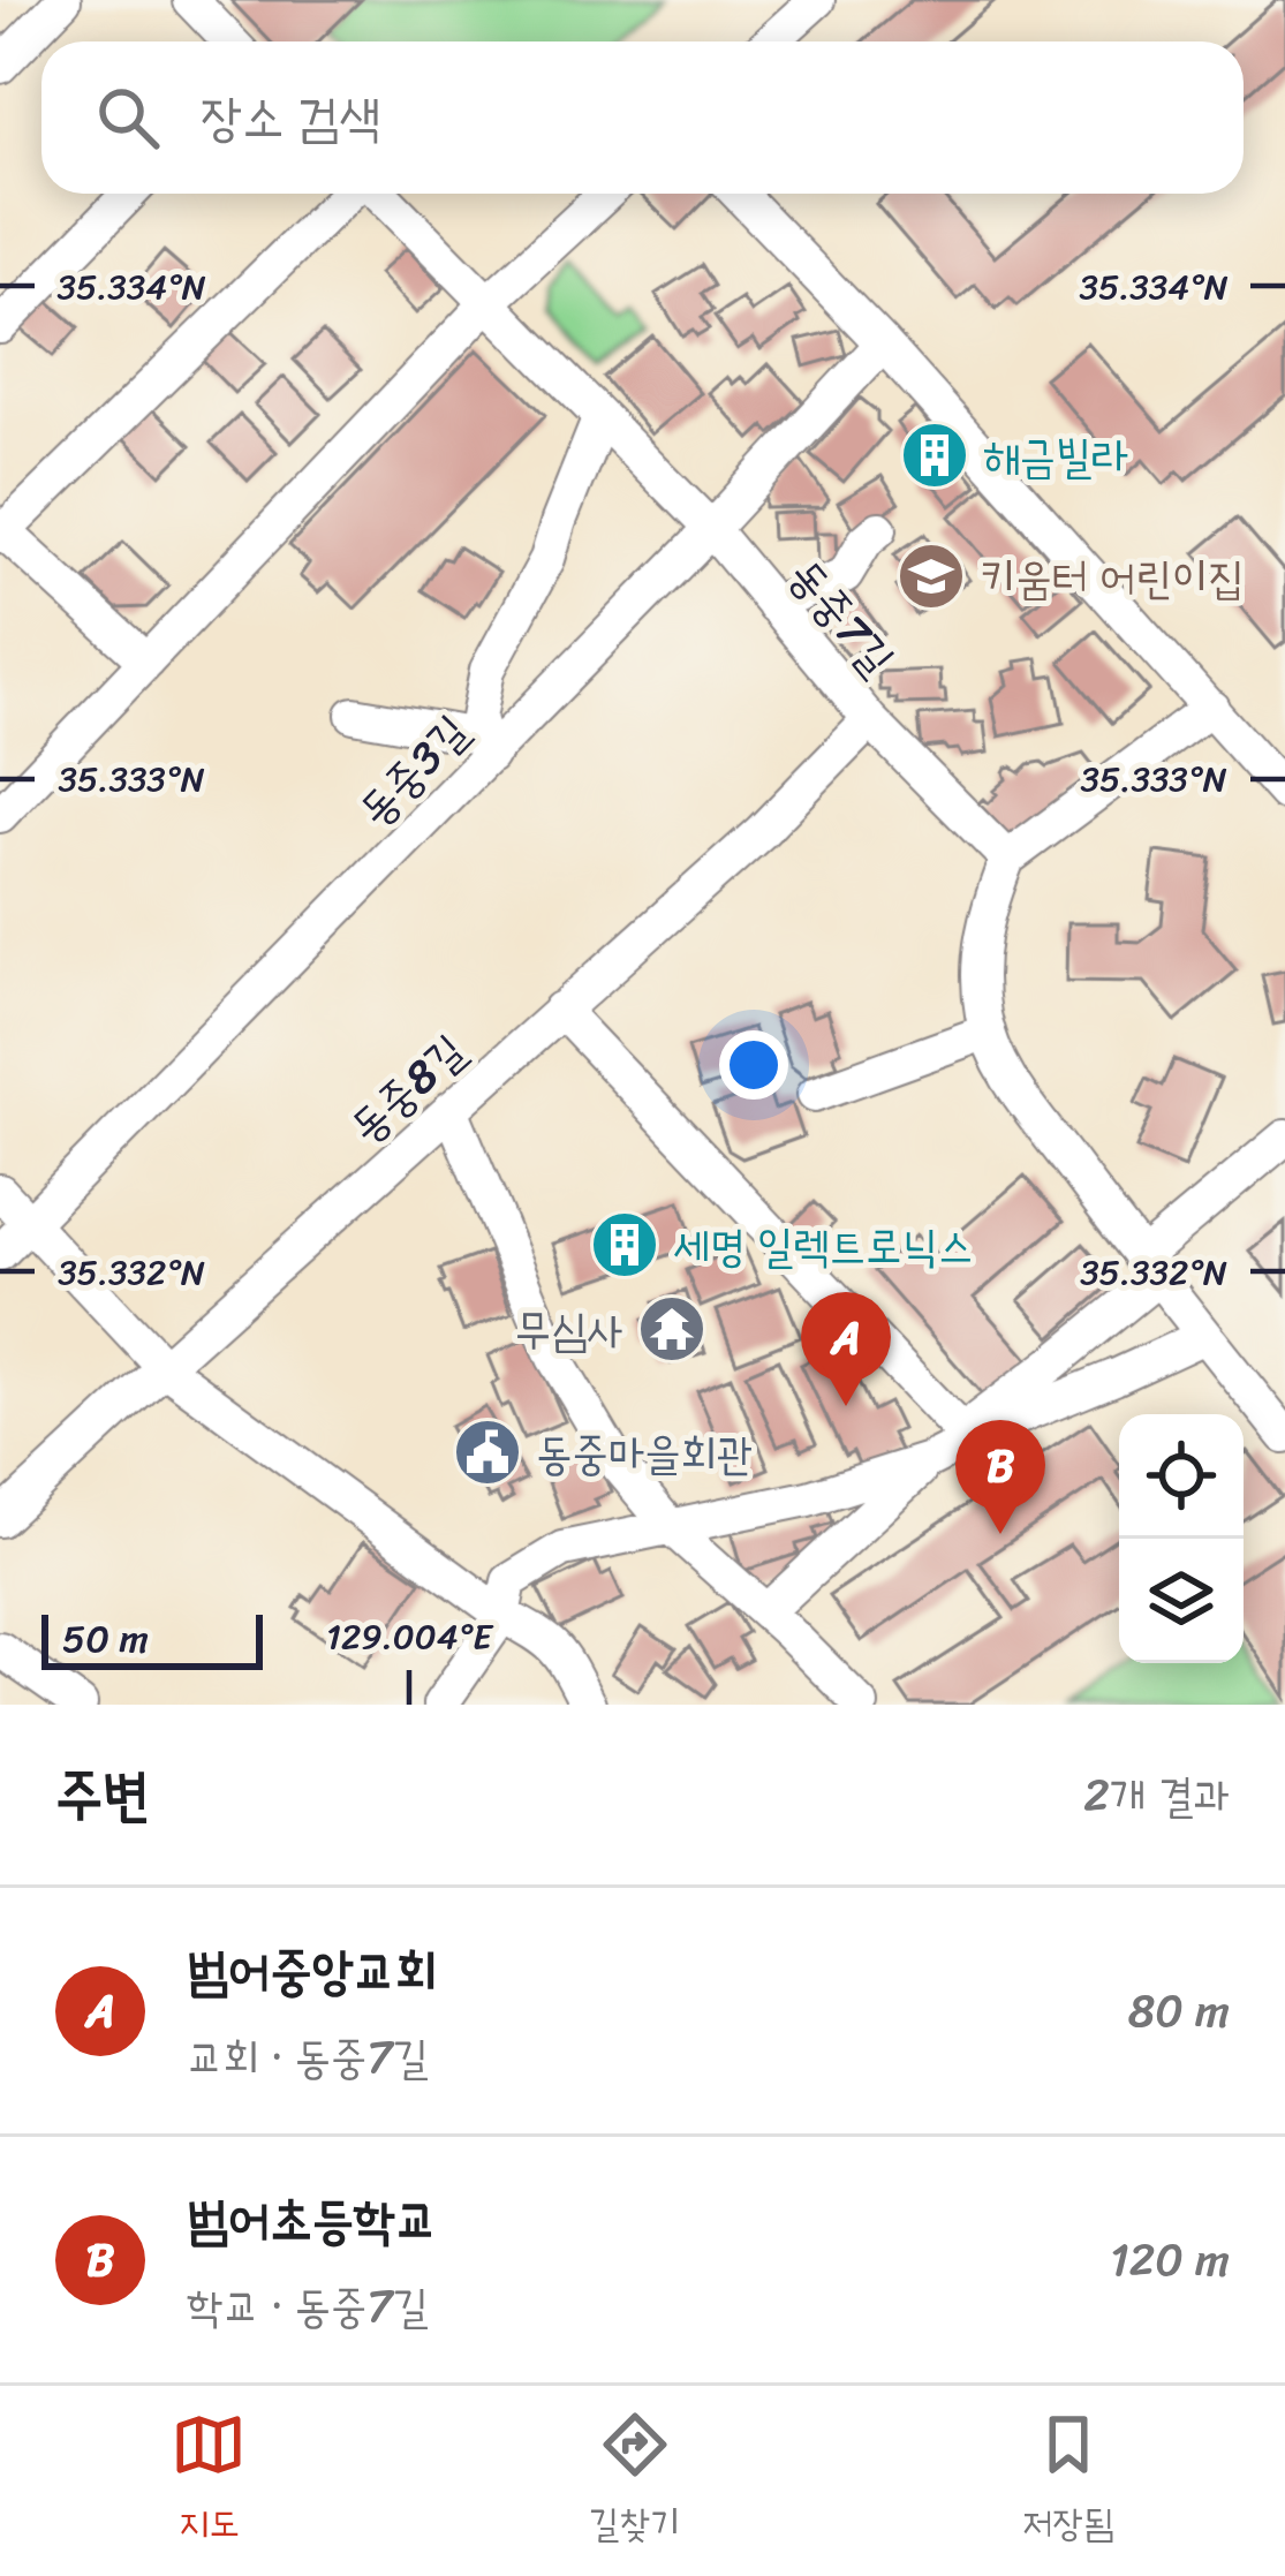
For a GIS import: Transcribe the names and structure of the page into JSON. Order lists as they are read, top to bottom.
{
  "streets": {
    "street": ["동중7길", "동중3길", "동중8길"]
  },
  "crossings": [
    ["동중7길", "동중3길"],
    ["동중7길", "동중8길"]
  ],
  "places": {
    "building": ["해금빌라", "세명 일렉트로닉스"],
    "school or university": ["키움터 어린이집"],
    "temple": ["무심사"],
    "public building": ["동중마을회관"]
  },
  "scale_bar": "50 m",
  "page": {
    "search": "장소 검색",
    "pins": ["A", "B"],
    "scale": "50 m",
    "heading": ["주변", "2개 결과"],
    "list": [
      {
        "mark": "A",
        "name": "범어중앙교회",
        "note": "교회 · 동중7길",
        "value": "80 m"
      },
      {
        "mark": "B",
        "name": "범어초등학교",
        "note": "학교 · 동중7길",
        "value": "120 m"
      }
    ],
    "nav": ["지도", "길찾기", "저장됨"]
  },
  "coordinates": [
    "35.334°N",
    "35.333°N",
    "35.332°N",
    "129.004°E"
  ]
}
